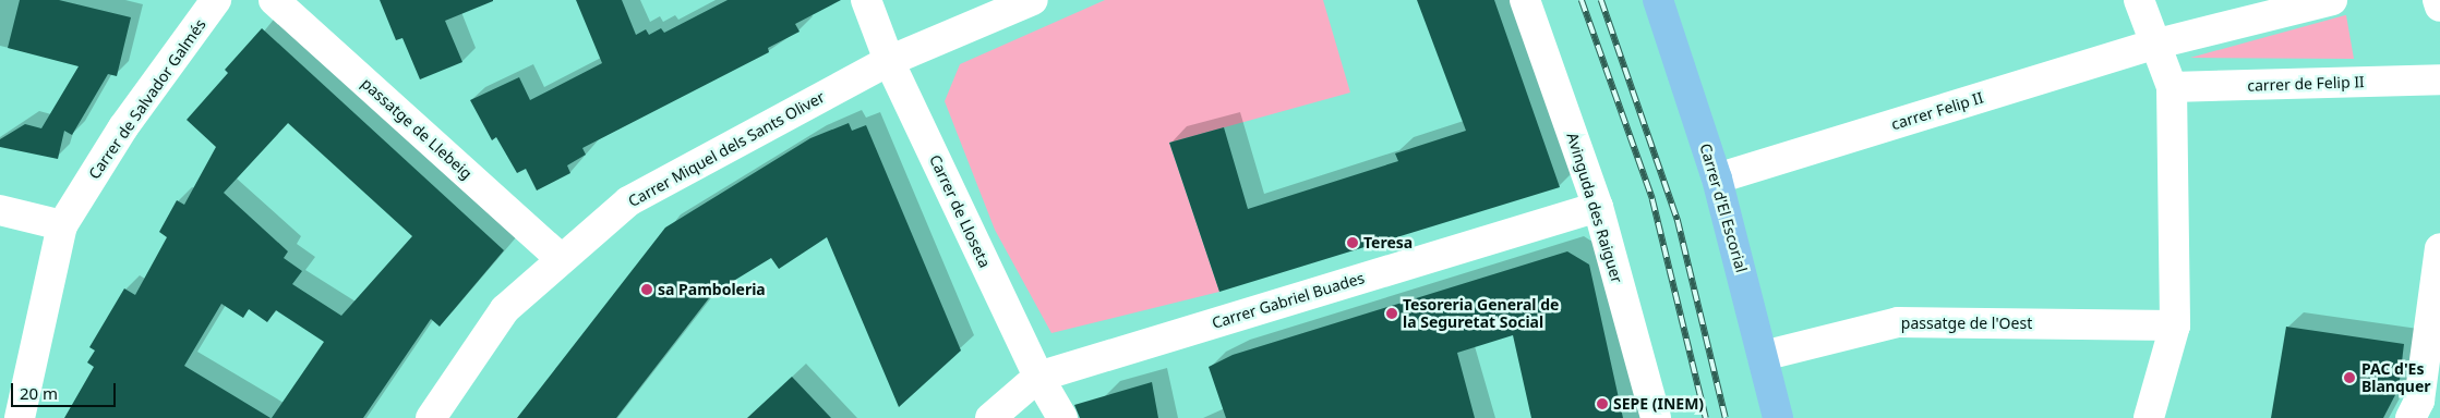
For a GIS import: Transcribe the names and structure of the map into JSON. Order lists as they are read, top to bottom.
{
  "streets": {
    "main road": ["Carrer d'El Escorial"],
    "street": [
      "carrer de Felip II",
      "Carrer de Salvador Galmés",
      "carrer Felip II",
      "passatge de Llebeig",
      "Carrer Miquel dels Sants Oliver",
      "Avinguda des Raiguer",
      "Carrer de Lloseta",
      "Carrer Gabriel Buades",
      "passatge de l'Oest"
    ]
  },
  "crossings": [
    ["carrer Felip II", "Carrer d'El Escorial"],
    ["passatge de Llebeig", "Carrer Miquel dels Sants Oliver"],
    ["Carrer Miquel dels Sants Oliver", "Carrer de Lloseta"],
    ["Avinguda des Raiguer", "Carrer Gabriel Buades"],
    ["Carrer d'El Escorial", "passatge de l'Oest"],
    ["Carrer de Lloseta", "Carrer Gabriel Buades"]
  ],
  "places": [
    "Teresa",
    "sa Pamboleria",
    "Tesoreria General de la Seguretat Social",
    "PAC d'Es Blanquer",
    "SEPE (INEM)"
  ],
  "scale_bar": "20 m"
}
